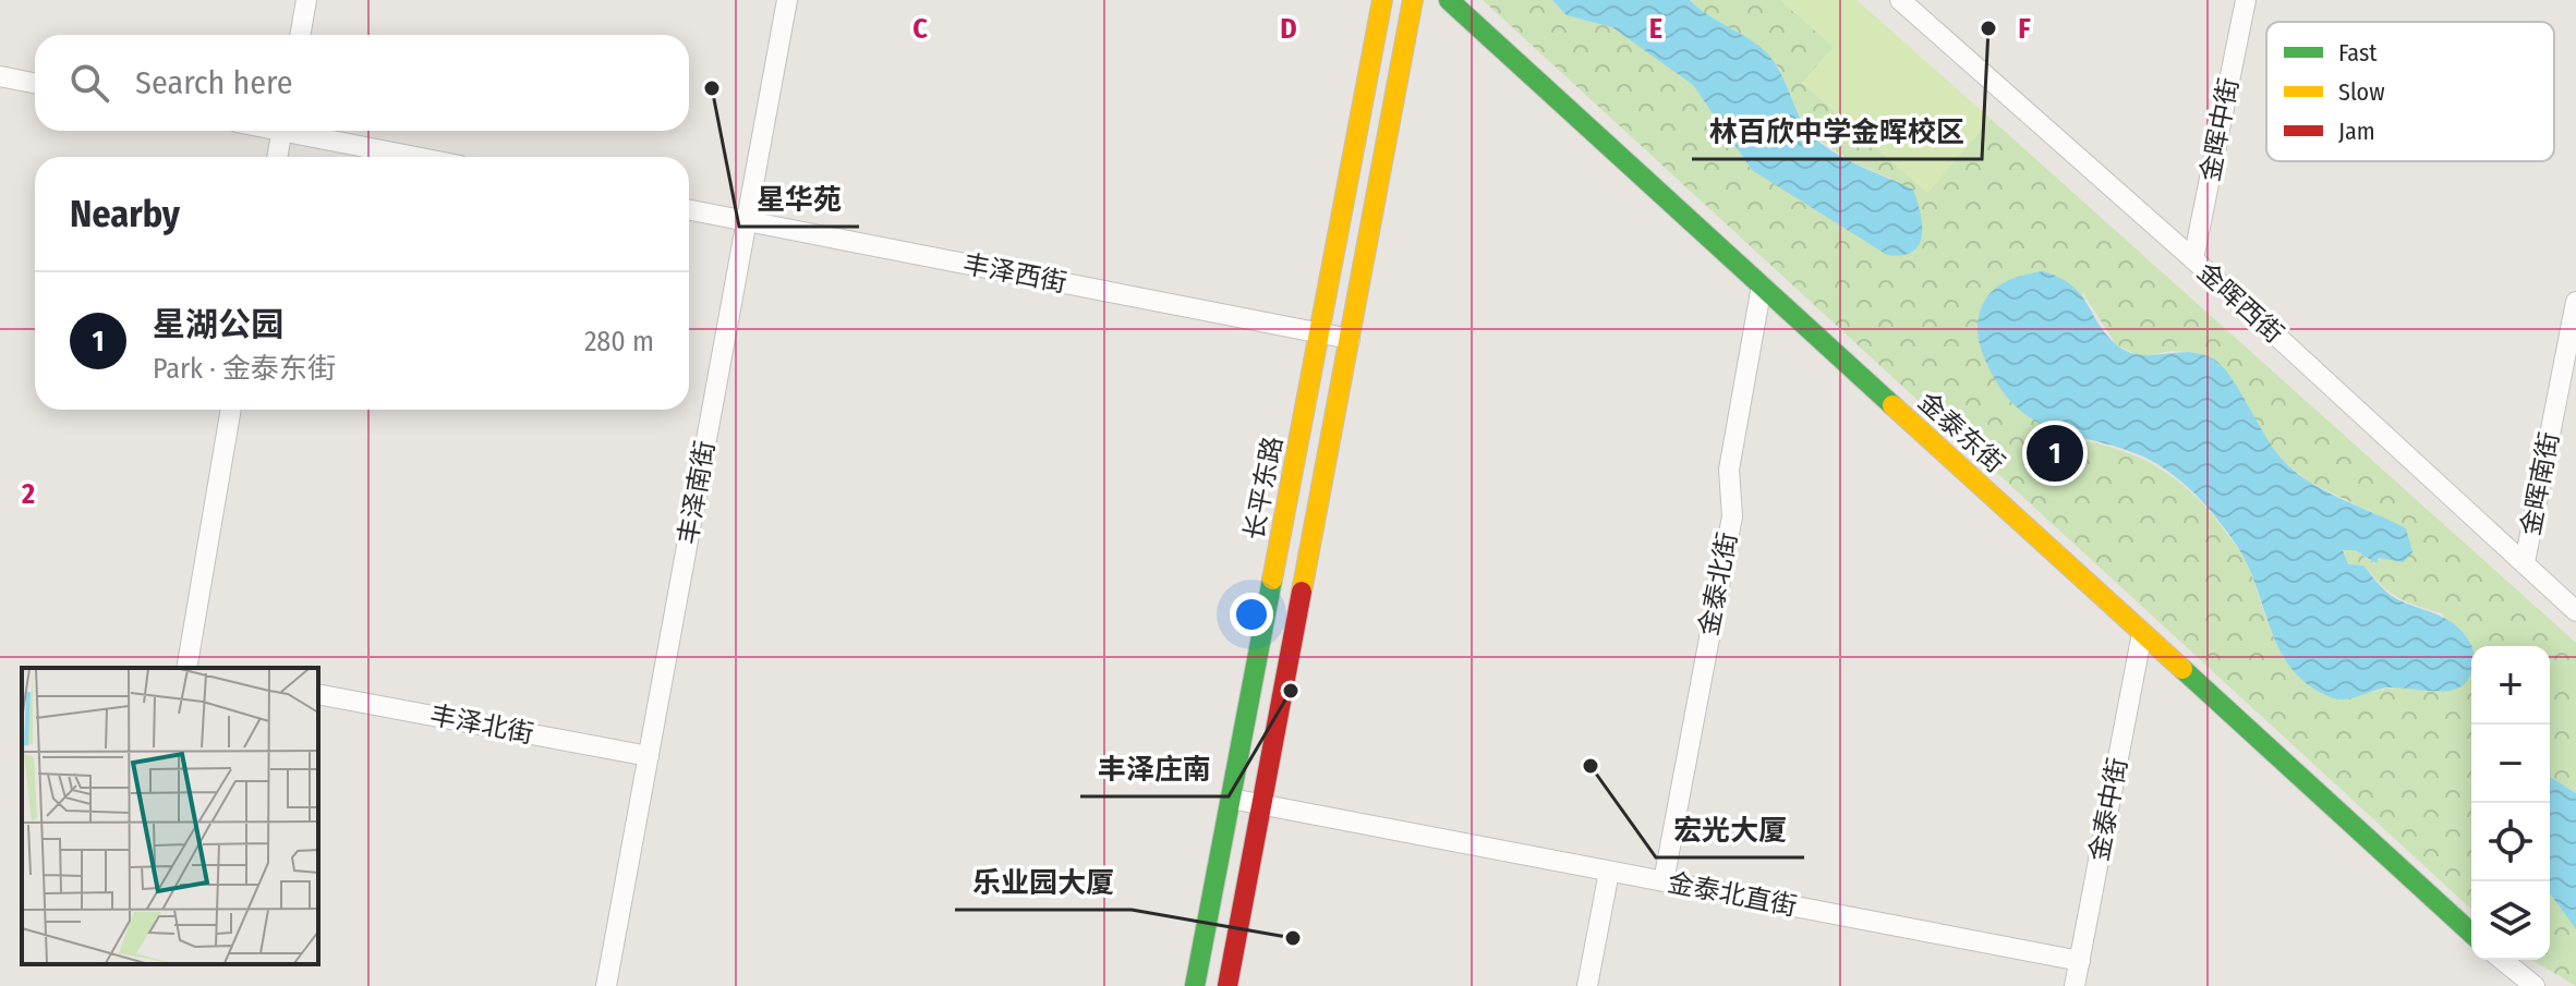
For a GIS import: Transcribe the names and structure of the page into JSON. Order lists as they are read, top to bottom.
{
  "streets": {
    "street": [
      "金晖中街",
      "丰泽西街",
      "金晖西街",
      "金泰东街",
      "金晖南街",
      "长平东路",
      "丰泽南街",
      "金泰北街",
      "丰泽北街",
      "金泰中街",
      "金泰北直街"
    ]
  },
  "crossings": [
    ["金晖中街", "金晖西街"],
    ["丰泽西街", "长平东路"],
    ["丰泽西街", "丰泽南街"],
    ["金晖西街", "金晖南街"],
    ["金泰东街", "金泰北街"],
    ["金泰东街", "金泰中街"],
    ["长平东路", "金泰北直街"],
    ["丰泽南街", "丰泽北街"],
    ["金泰北街", "金泰北直街"],
    ["金泰中街", "金泰北直街"]
  ],
  "places": [
    "林百欣中学金晖校区",
    "星华苑",
    "丰泽庄南",
    "宏光大厦",
    "乐业园大厦"
  ],
  "legend": ["Fast", "Slow", "Jam"],
  "page": {
    "search": "Search here",
    "heading": "Nearby",
    "list": [
      {
        "mark": "1",
        "name": "星湖公园",
        "note": "Park · 金泰东街",
        "value": "280 m"
      }
    ],
    "pins": "1",
    "map_buttons": ["+", "−"]
  },
  "grid": {
    "columns": [
      "C",
      "D",
      "E",
      "F"
    ],
    "rows": ["2"]
  }
}
